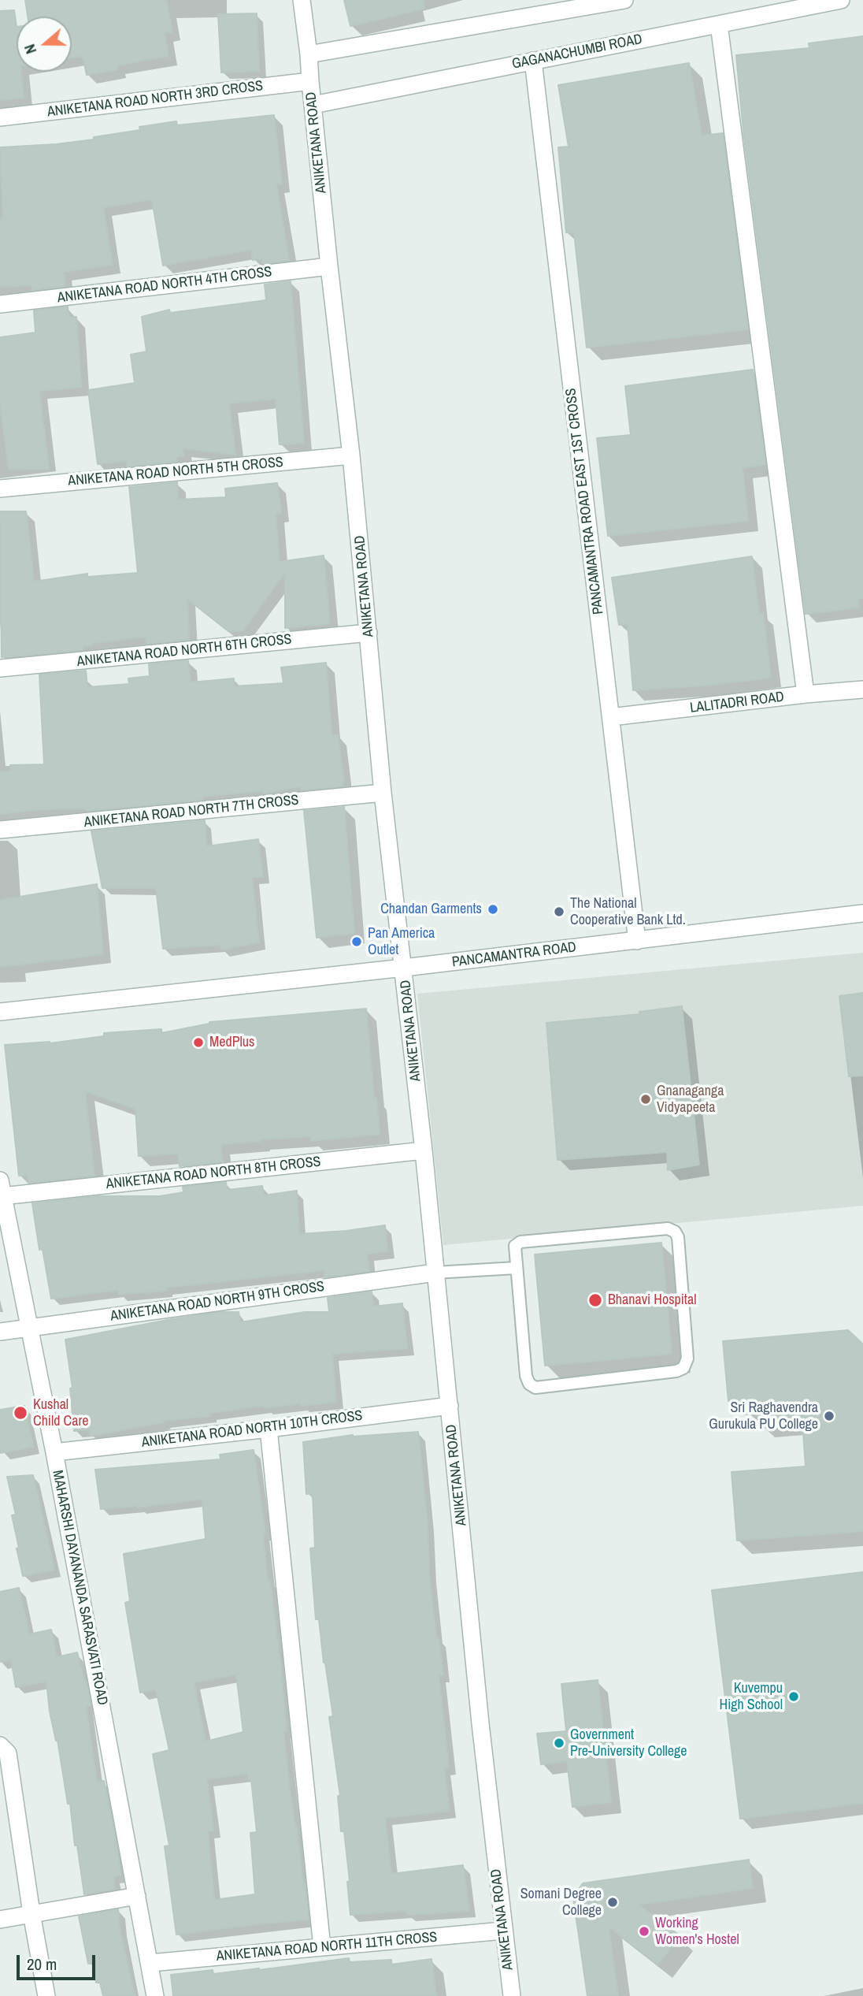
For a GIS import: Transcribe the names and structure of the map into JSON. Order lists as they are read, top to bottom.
{
  "streets": {
    "street": [
      "GAGANACHUMBI ROAD",
      "ANIKETANA ROAD NORTH 3RD CROSS",
      "ANIKETANA ROAD",
      "ANIKETANA ROAD NORTH 4TH CROSS",
      "ANIKETANA ROAD NORTH 5TH CROSS",
      "PANCAMANTRA ROAD EAST 1ST CROSS",
      "ANIKETANA ROAD NORTH 6TH CROSS",
      "LALITADRI ROAD",
      "ANIKETANA ROAD NORTH 7TH CROSS",
      "PANCAMANTRA ROAD",
      "ANIKETANA ROAD NORTH 8TH CROSS",
      "ANIKETANA ROAD NORTH 9TH CROSS",
      "ANIKETANA ROAD NORTH 10TH CROSS",
      "MAHARSHI DAYANANDA SARASVATI ROAD",
      "ANIKETANA ROAD NORTH 11TH CROSS"
    ]
  },
  "crossings": [
    ["GAGANACHUMBI ROAD", "ANIKETANA ROAD"],
    ["GAGANACHUMBI ROAD", "PANCAMANTRA ROAD EAST 1ST CROSS"],
    ["ANIKETANA ROAD NORTH 3RD CROSS", "ANIKETANA ROAD"],
    ["ANIKETANA ROAD", "ANIKETANA ROAD NORTH 4TH CROSS"],
    ["ANIKETANA ROAD", "ANIKETANA ROAD NORTH 5TH CROSS"],
    ["ANIKETANA ROAD", "ANIKETANA ROAD NORTH 6TH CROSS"],
    ["ANIKETANA ROAD", "ANIKETANA ROAD NORTH 7TH CROSS"],
    ["ANIKETANA ROAD", "PANCAMANTRA ROAD"],
    ["ANIKETANA ROAD", "ANIKETANA ROAD NORTH 8TH CROSS"],
    ["ANIKETANA ROAD", "ANIKETANA ROAD NORTH 9TH CROSS"],
    ["ANIKETANA ROAD", "ANIKETANA ROAD NORTH 10TH CROSS"],
    ["ANIKETANA ROAD", "ANIKETANA ROAD NORTH 11TH CROSS"],
    ["PANCAMANTRA ROAD EAST 1ST CROSS", "LALITADRI ROAD"],
    ["PANCAMANTRA ROAD EAST 1ST CROSS", "PANCAMANTRA ROAD"],
    ["ANIKETANA ROAD NORTH 8TH CROSS", "MAHARSHI DAYANANDA SARASVATI ROAD"],
    ["ANIKETANA ROAD NORTH 9TH CROSS", "MAHARSHI DAYANANDA SARASVATI ROAD"],
    ["ANIKETANA ROAD NORTH 10TH CROSS", "MAHARSHI DAYANANDA SARASVATI ROAD"],
    ["MAHARSHI DAYANANDA SARASVATI ROAD", "ANIKETANA ROAD NORTH 11TH CROSS"]
  ],
  "places": [
    "Chandan Garments",
    "The National Cooperative Bank Ltd.",
    "Pan America Outlet",
    "MedPlus",
    "Gnanaganga Vidyapeeta",
    "Bhanavi Hospital",
    "Kushal Child Care",
    "Sri Raghavendra Gurukula PU College",
    "Kuvempu High School",
    "Government Pre-University College",
    "Somani Degree College",
    "Working Women's Hostel"
  ],
  "scale_bar": "20 m",
  "north": "left"
}
